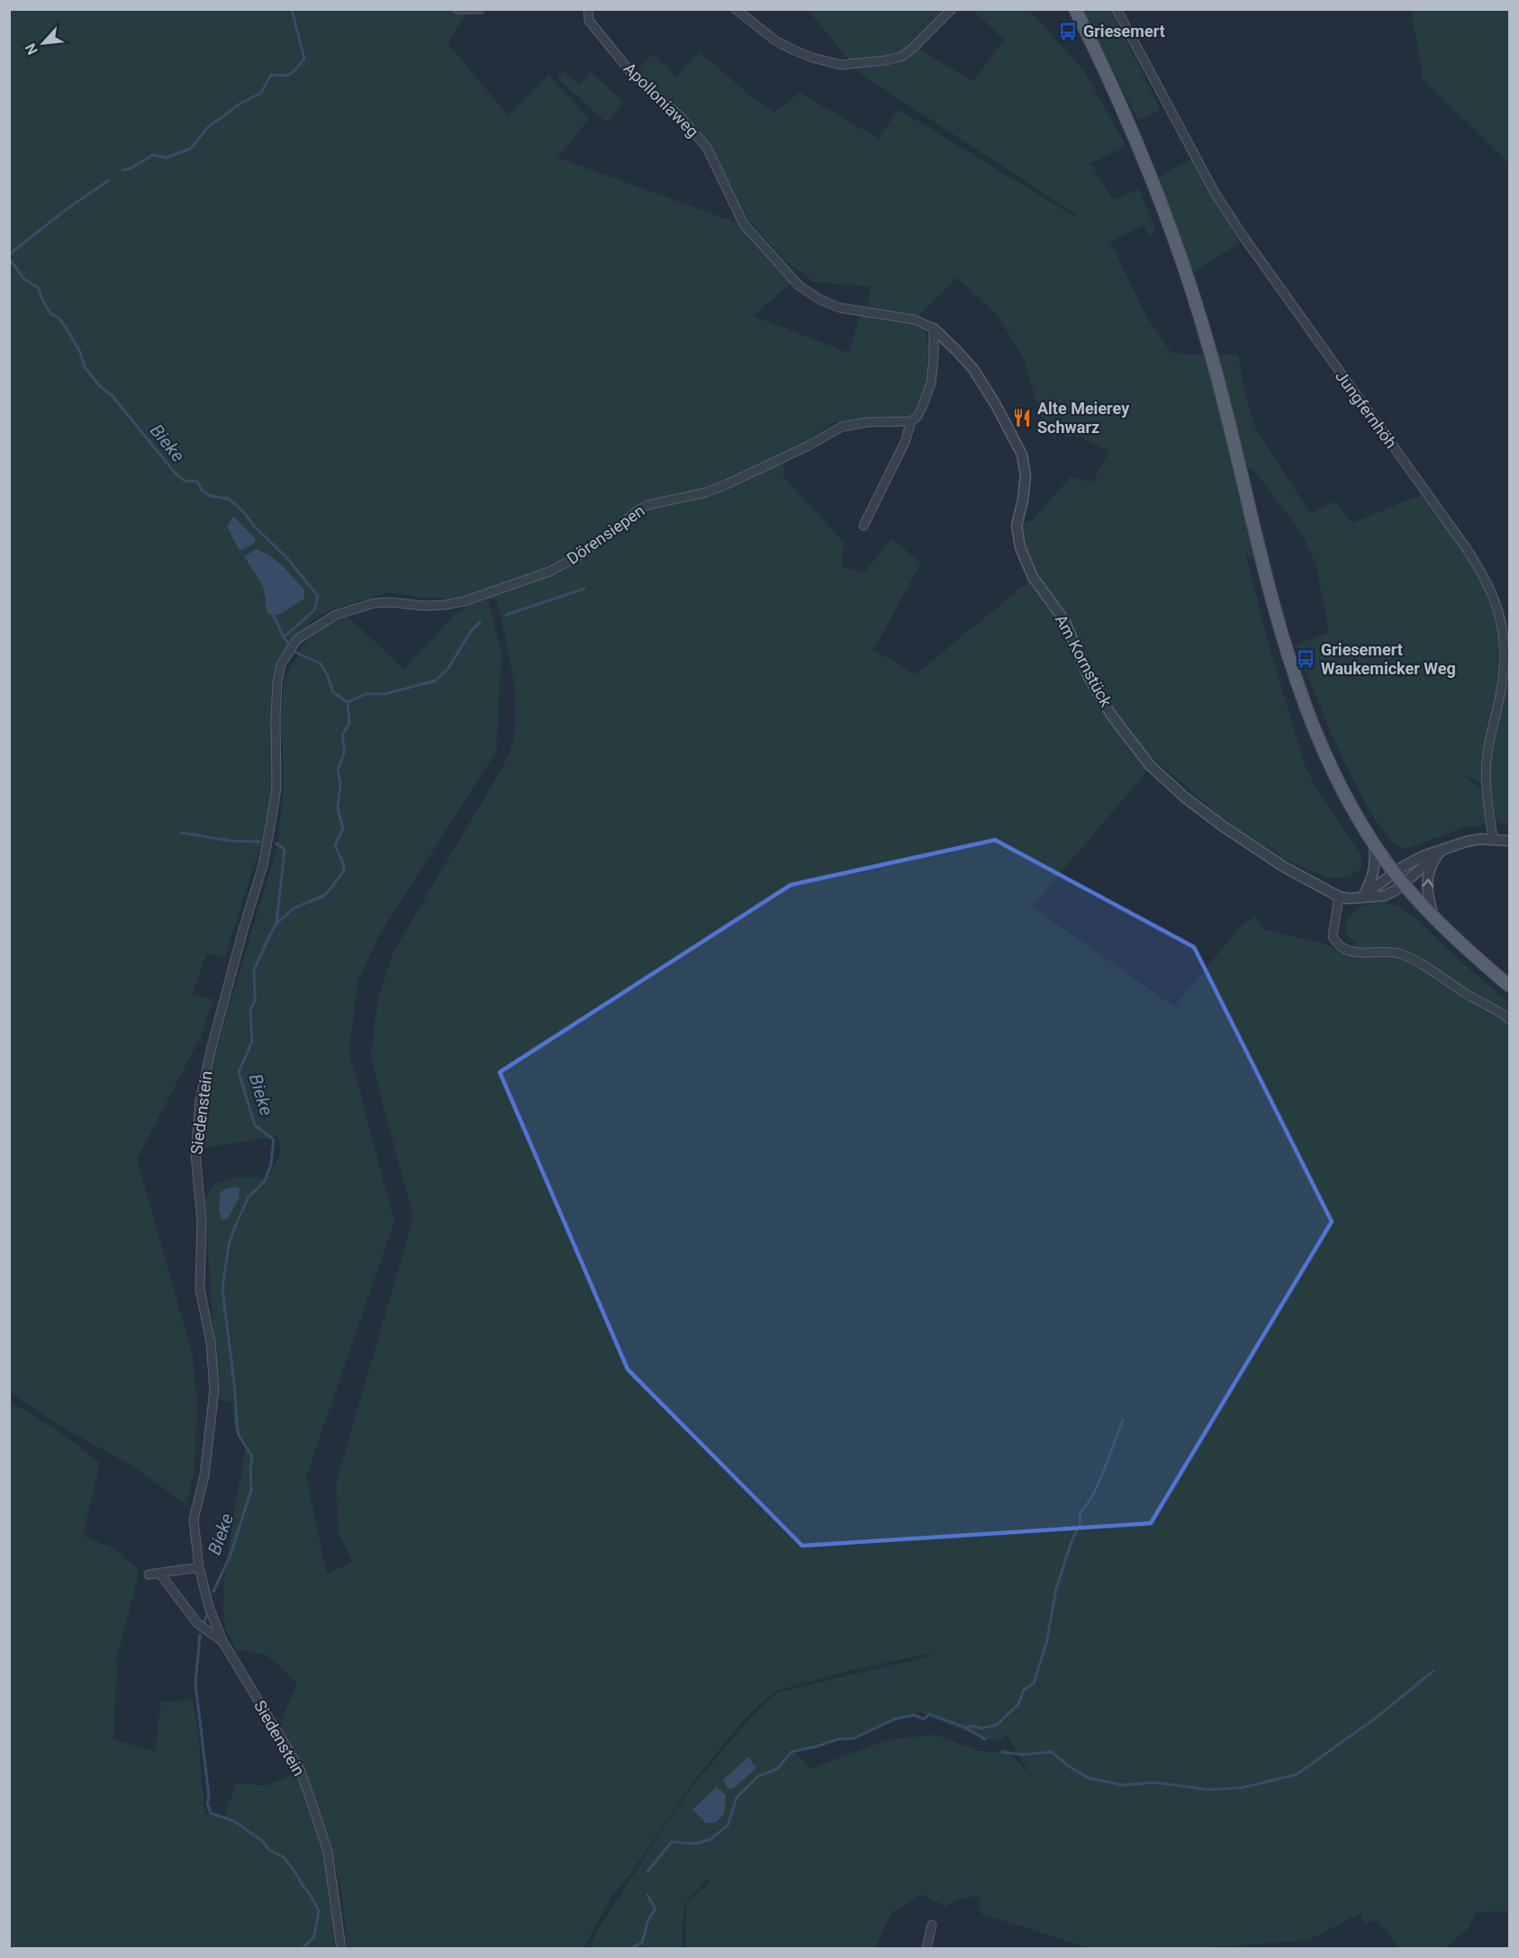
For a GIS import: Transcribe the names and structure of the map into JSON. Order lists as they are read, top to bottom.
{
  "streets": {
    "street": [
      "Apolloniaweg",
      "Jungfernhöh",
      "Dörensiepen",
      "Am Kornstück",
      "Siedenstein"
    ]
  },
  "crossings": [
    ["Apolloniaweg", "Am Kornstück"],
    ["Dörensiepen", "Siedenstein"]
  ],
  "water": ["Bieke"],
  "places": {
    "bus stop": ["Griesemert", "Griesemert Waukemicker Weg"],
    "restaurant": ["Alte Meierey Schwarz"]
  },
  "north": "bottom left"
}
